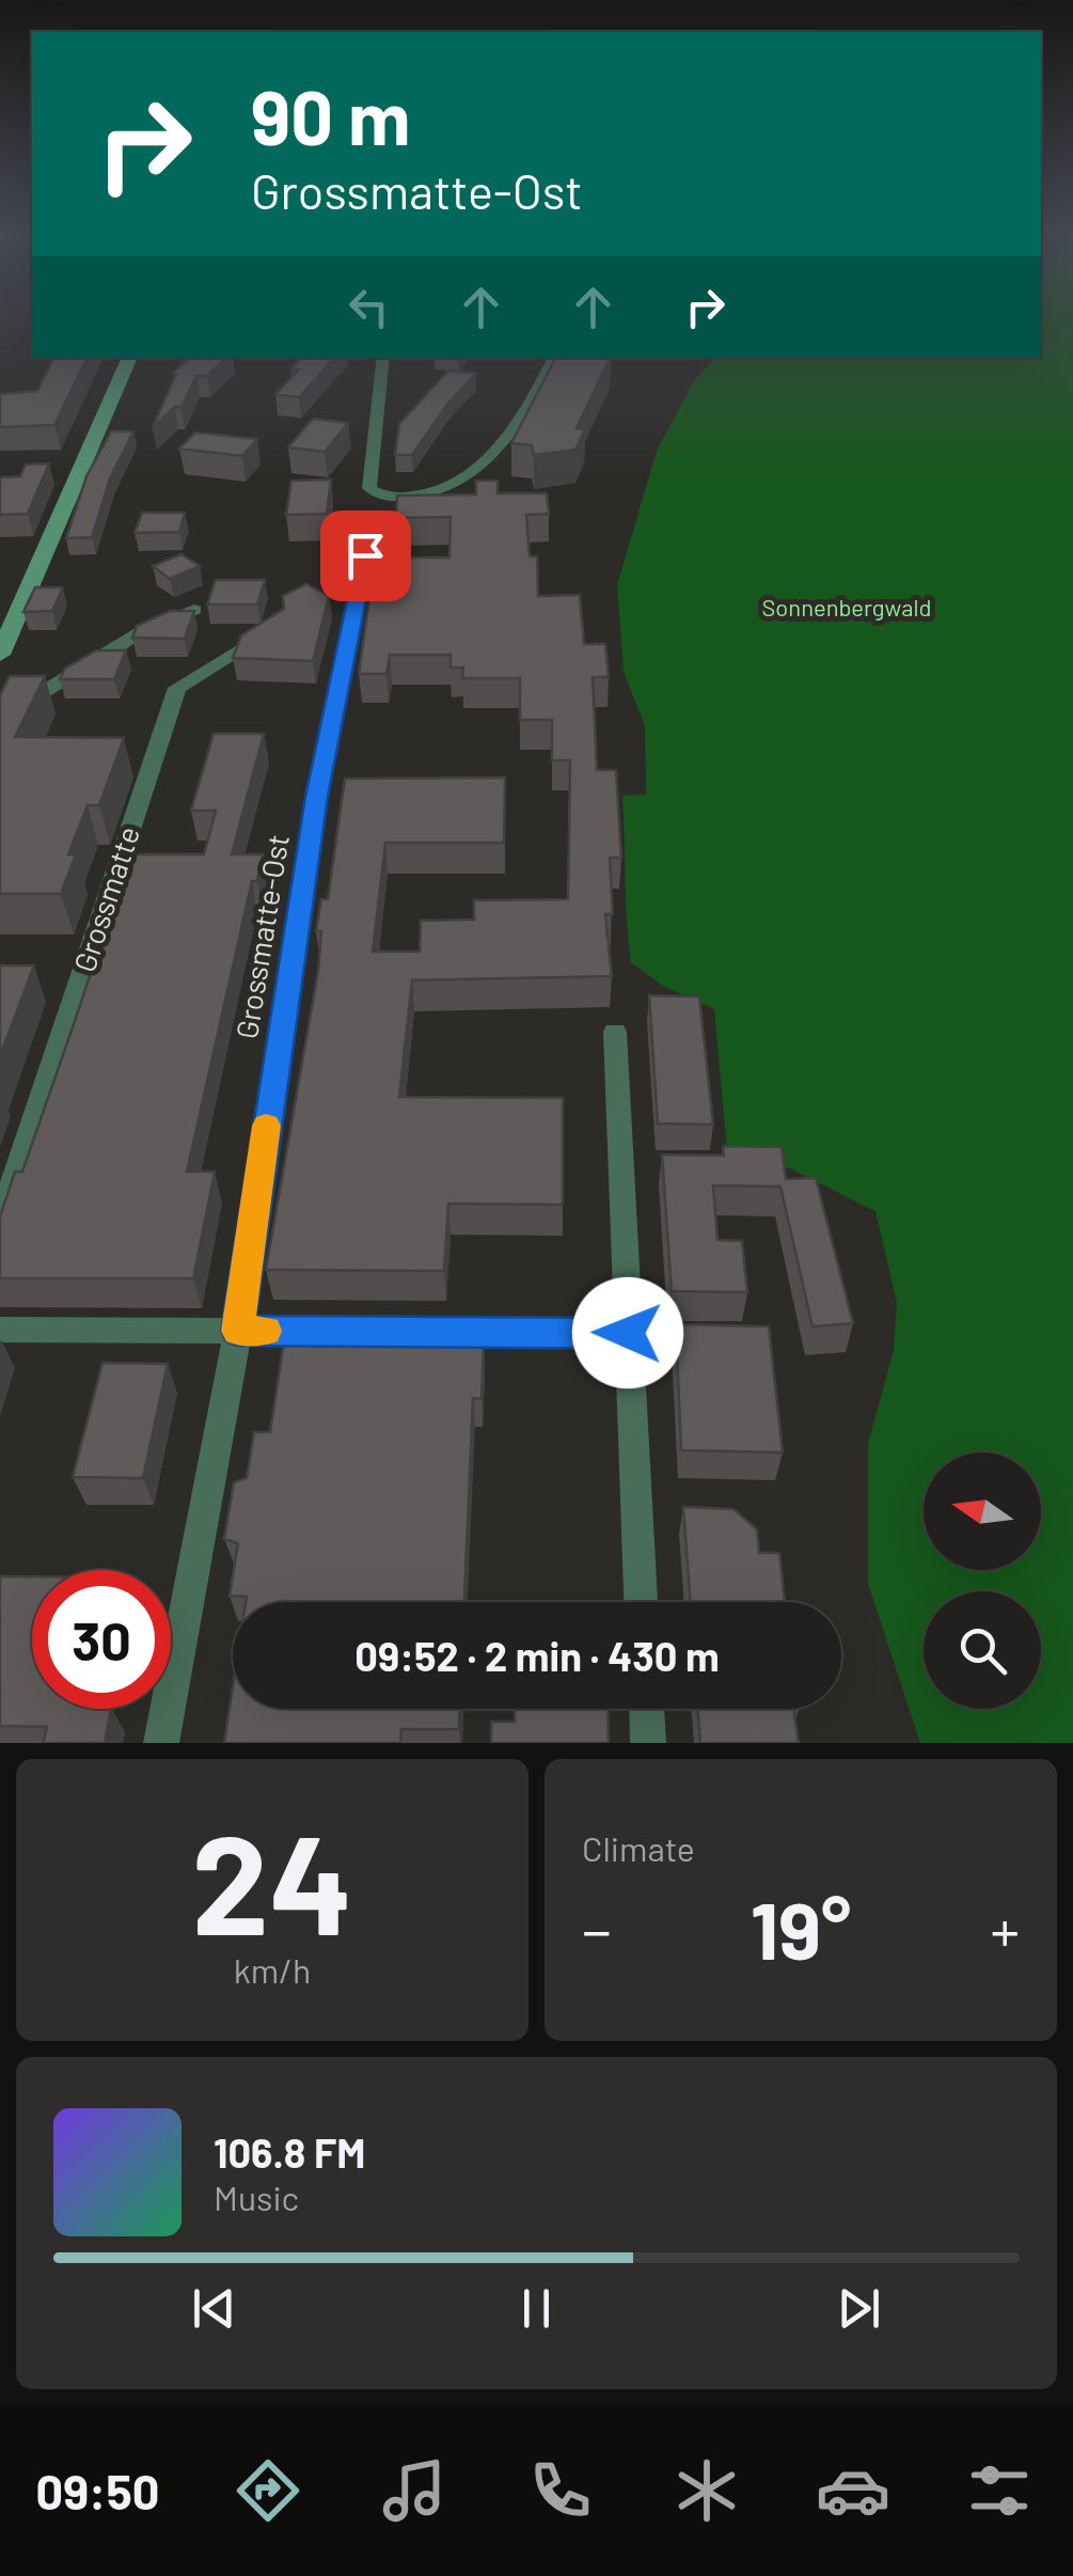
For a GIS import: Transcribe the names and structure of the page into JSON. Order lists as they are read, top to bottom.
{
  "streets": {
    "street": ["Grossmatte", "Grossmatte-Ost"]
  },
  "parks": ["Sonnenbergwald"],
  "north": "left",
  "page": {
    "turn": ["90 m", "Grossmatte-Ost"],
    "limit": "30",
    "trip": "09:52 · 2 min · 430 m",
    "tile": [
      ["24", "km/h"],
      "Climate"
    ],
    "heat": ["−", "19°", "+"],
    "song": ["106.8 FM", "Music"],
    "tabs": "09:50"
  }
}
